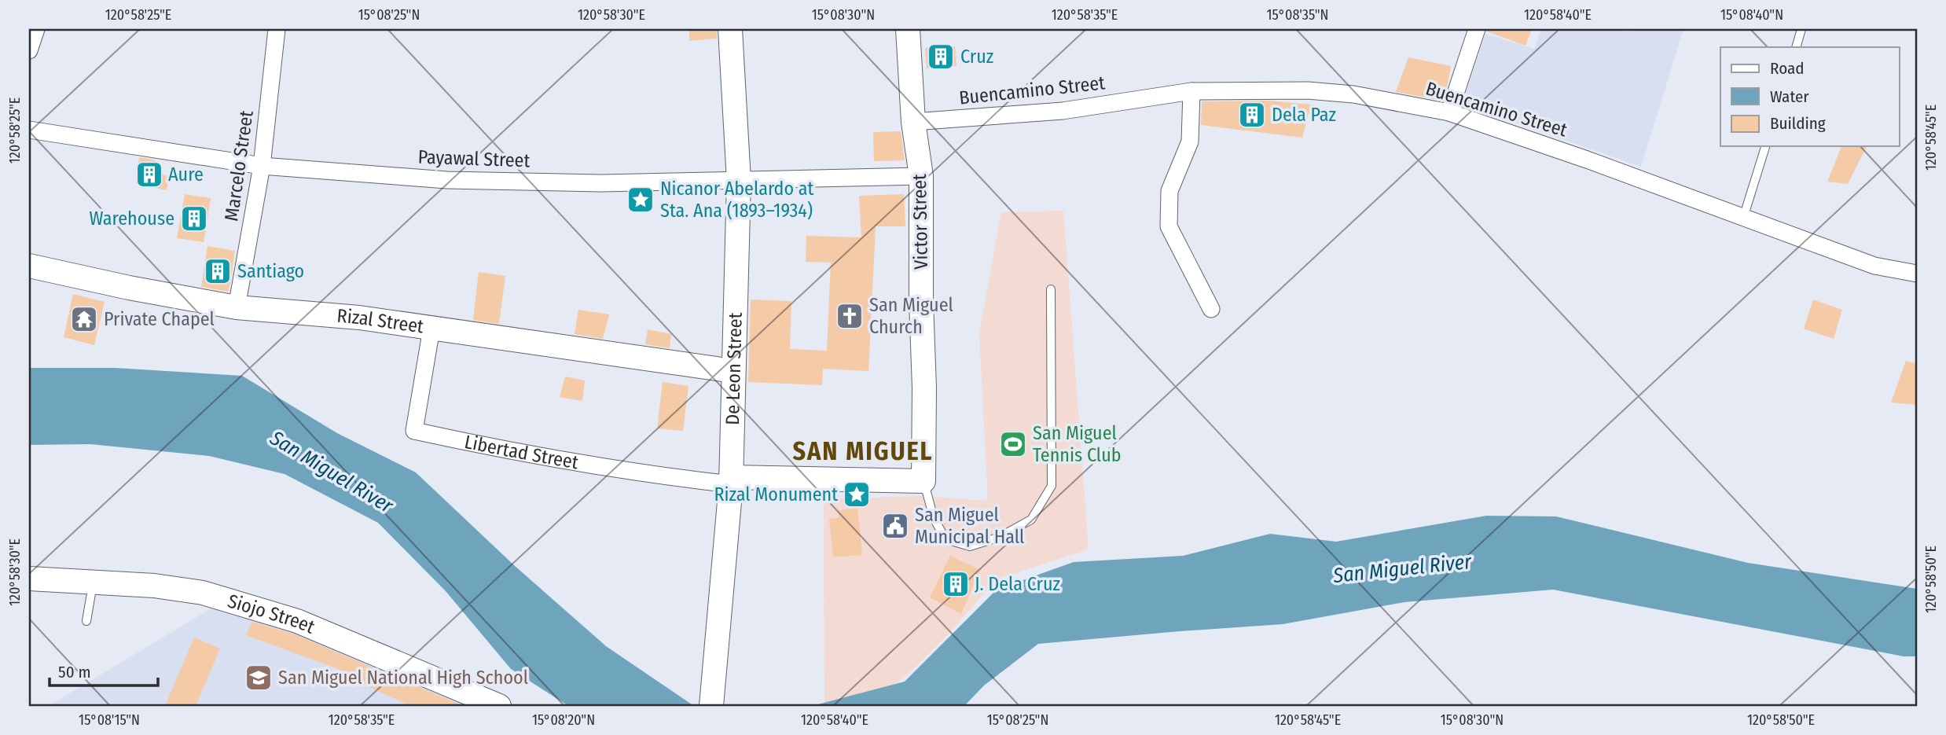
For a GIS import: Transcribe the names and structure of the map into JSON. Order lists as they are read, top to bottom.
{
  "streets": {
    "main road": [
      "Victor Street",
      "Rizal Street",
      "De Leon Street",
      "Libertad Street",
      "Siojo Street"
    ],
    "street": ["Buencamino Street", "Payawal Street", "Marcelo Street"]
  },
  "crossings": [
    ["Buencamino Street", "Victor Street"],
    ["Payawal Street", "Marcelo Street"],
    ["Payawal Street", "Victor Street"],
    ["Payawal Street", "De Leon Street"],
    ["Marcelo Street", "Rizal Street"],
    ["Victor Street", "Libertad Street"],
    ["Rizal Street", "De Leon Street"],
    ["Rizal Street", "Libertad Street"],
    ["De Leon Street", "Libertad Street"]
  ],
  "districts": ["SAN MIGUEL"],
  "water": ["San Miguel River"],
  "places": {
    "building": [
      "Cruz",
      "Dela Paz",
      "Aure",
      "Warehouse",
      "Santiago",
      "J. Dela Cruz"
    ],
    "place": ["Nicanor Abelardo at Sta. Ana (1893–1934)", "Rizal Monument"],
    "church": ["San Miguel Church"],
    "temple": ["Private Chapel"],
    "sports": ["San Miguel Tennis Club"],
    "public building": ["San Miguel Municipal Hall"],
    "school or university": ["San Miguel National High School"]
  },
  "legend": ["Road", "Water", "Building"],
  "scale_bar": "50 m",
  "coordinates": [
    "120°58'25\"E",
    "15°08'25\"N",
    "120°58'30\"E",
    "15°08'30\"N",
    "120°58'35\"E",
    "15°08'35\"N",
    "120°58'40\"E",
    "15°08'40\"N",
    "120°58'45\"E",
    "120°58'50\"E",
    "15°08'15\"N",
    "15°08'20\"N"
  ]
}
